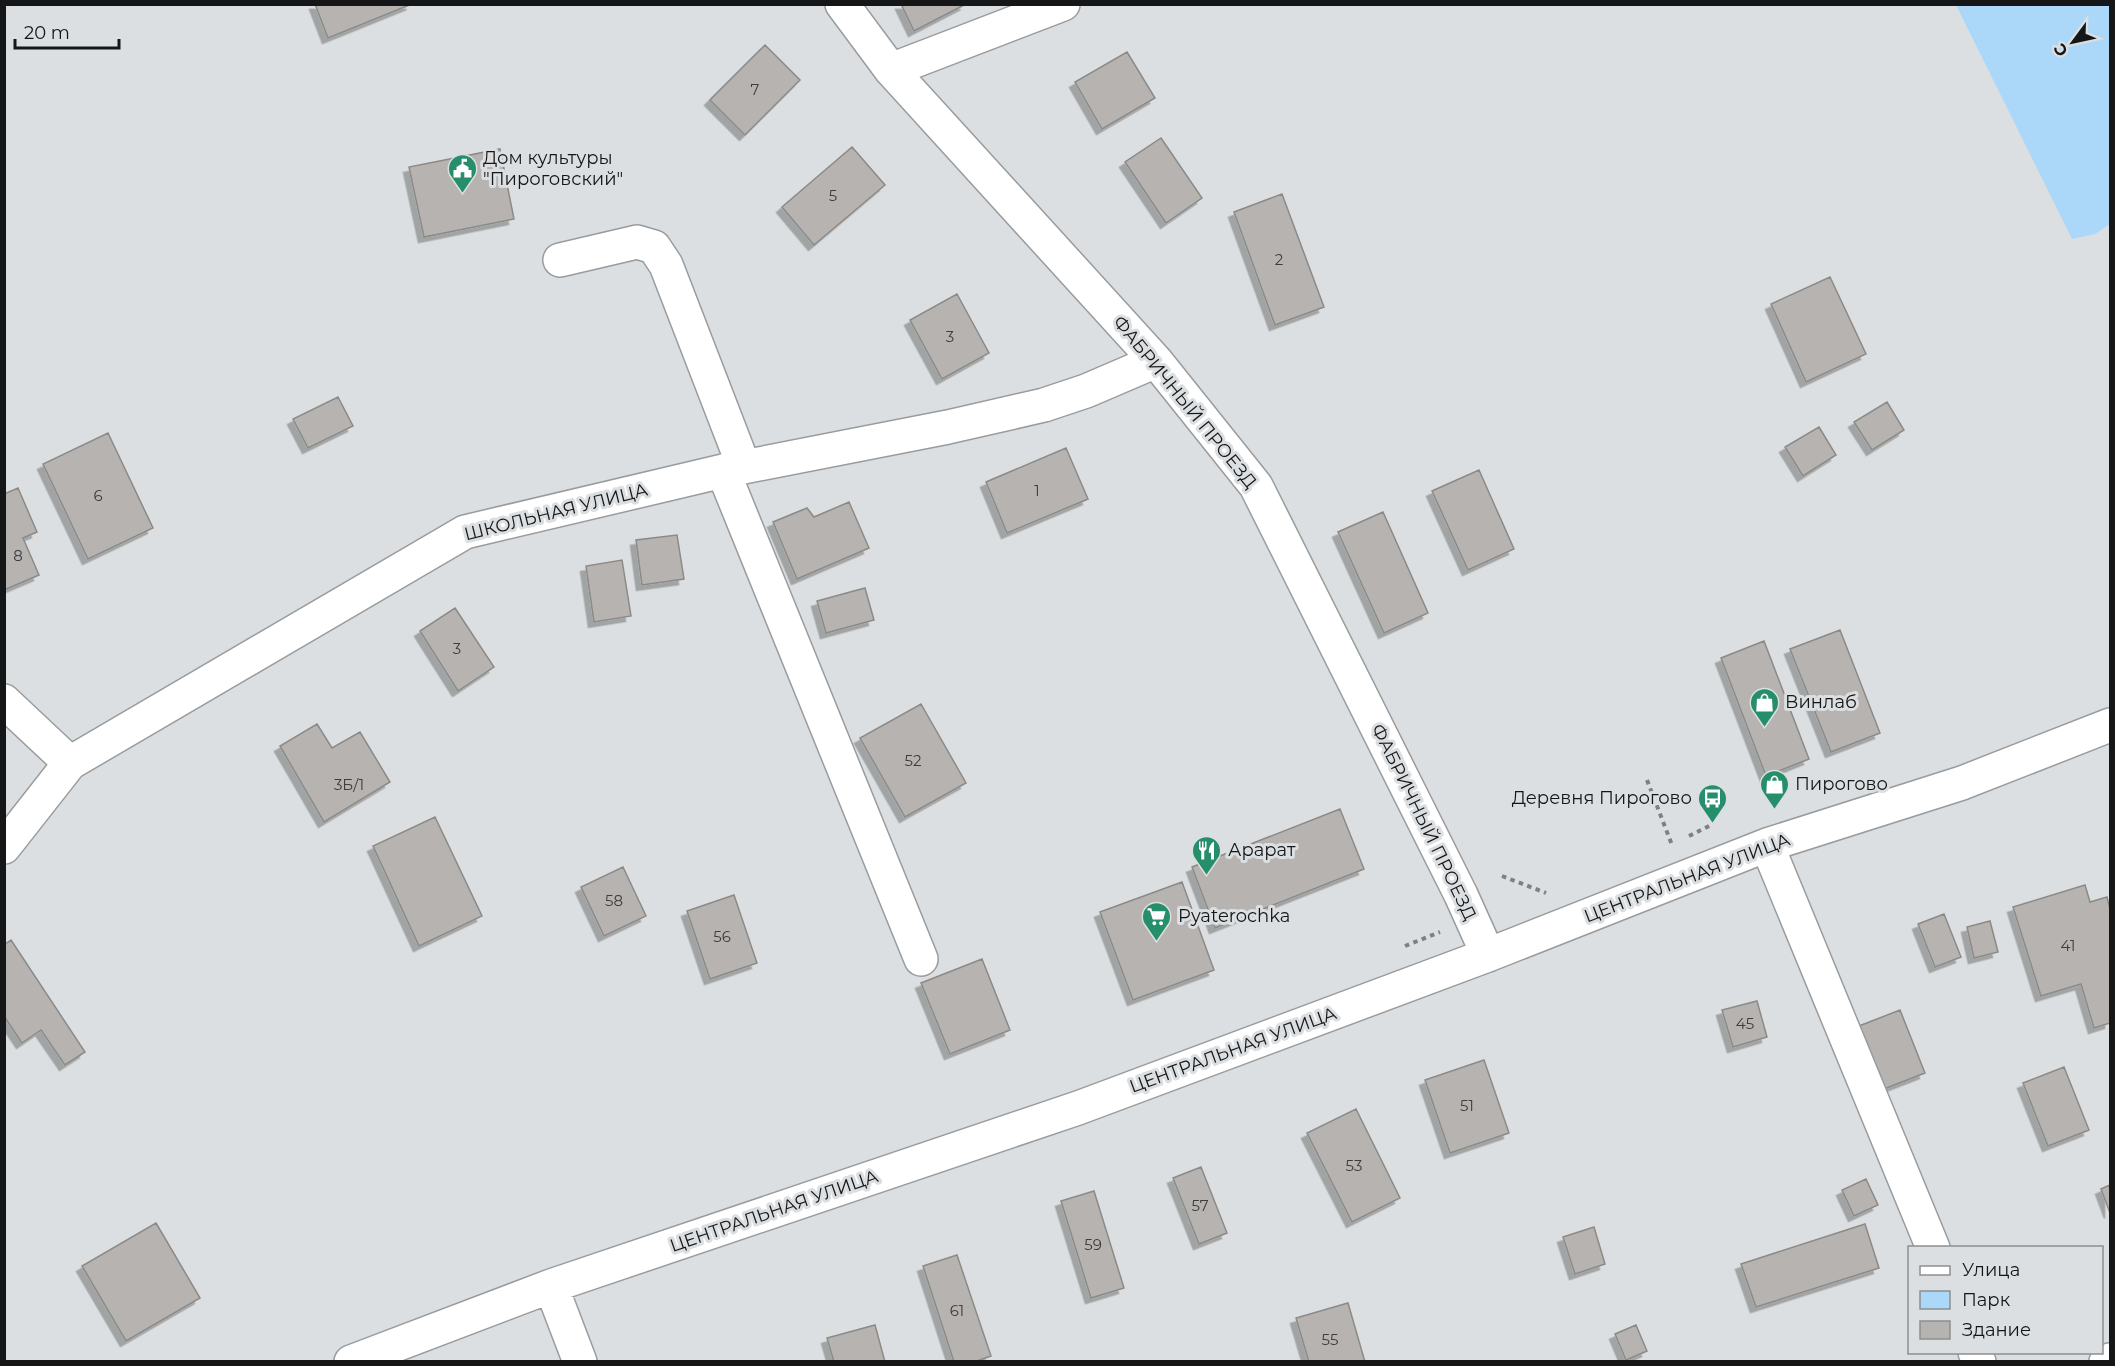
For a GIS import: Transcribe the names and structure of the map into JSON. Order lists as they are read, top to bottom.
{
  "streets": {
    "street": ["ФАБРИЧНЫЙ ПРОЕЗД", "ШКОЛЬНАЯ УЛИЦА", "ЦЕНТРАЛЬНАЯ УЛИЦА"]
  },
  "crossings": [
    ["ФАБРИЧНЫЙ ПРОЕЗД", "ШКОЛЬНАЯ УЛИЦА"],
    ["ФАБРИЧНЫЙ ПРОЕЗД", "ЦЕНТРАЛЬНАЯ УЛИЦА"]
  ],
  "places": {
    "public building": ["Дом культуры \"Пироговский\""],
    "shop": ["Винлаб", "Пирогово"],
    "bus stop": ["Деревня Пирогово"],
    "restaurant": ["Арарат"],
    "supermarket": ["Pyaterochka"]
  },
  "house_numbers": [
    "7",
    "5",
    "2",
    "3",
    "1",
    "6",
    "8",
    "3",
    "52",
    "3Б/1",
    "58",
    "56",
    "41",
    "45",
    "51",
    "53",
    "57",
    "59",
    "61",
    "55"
  ],
  "legend": ["Улица", "Парк", "Здание"],
  "scale_bar": "20 m",
  "north": "bottom left"
}
